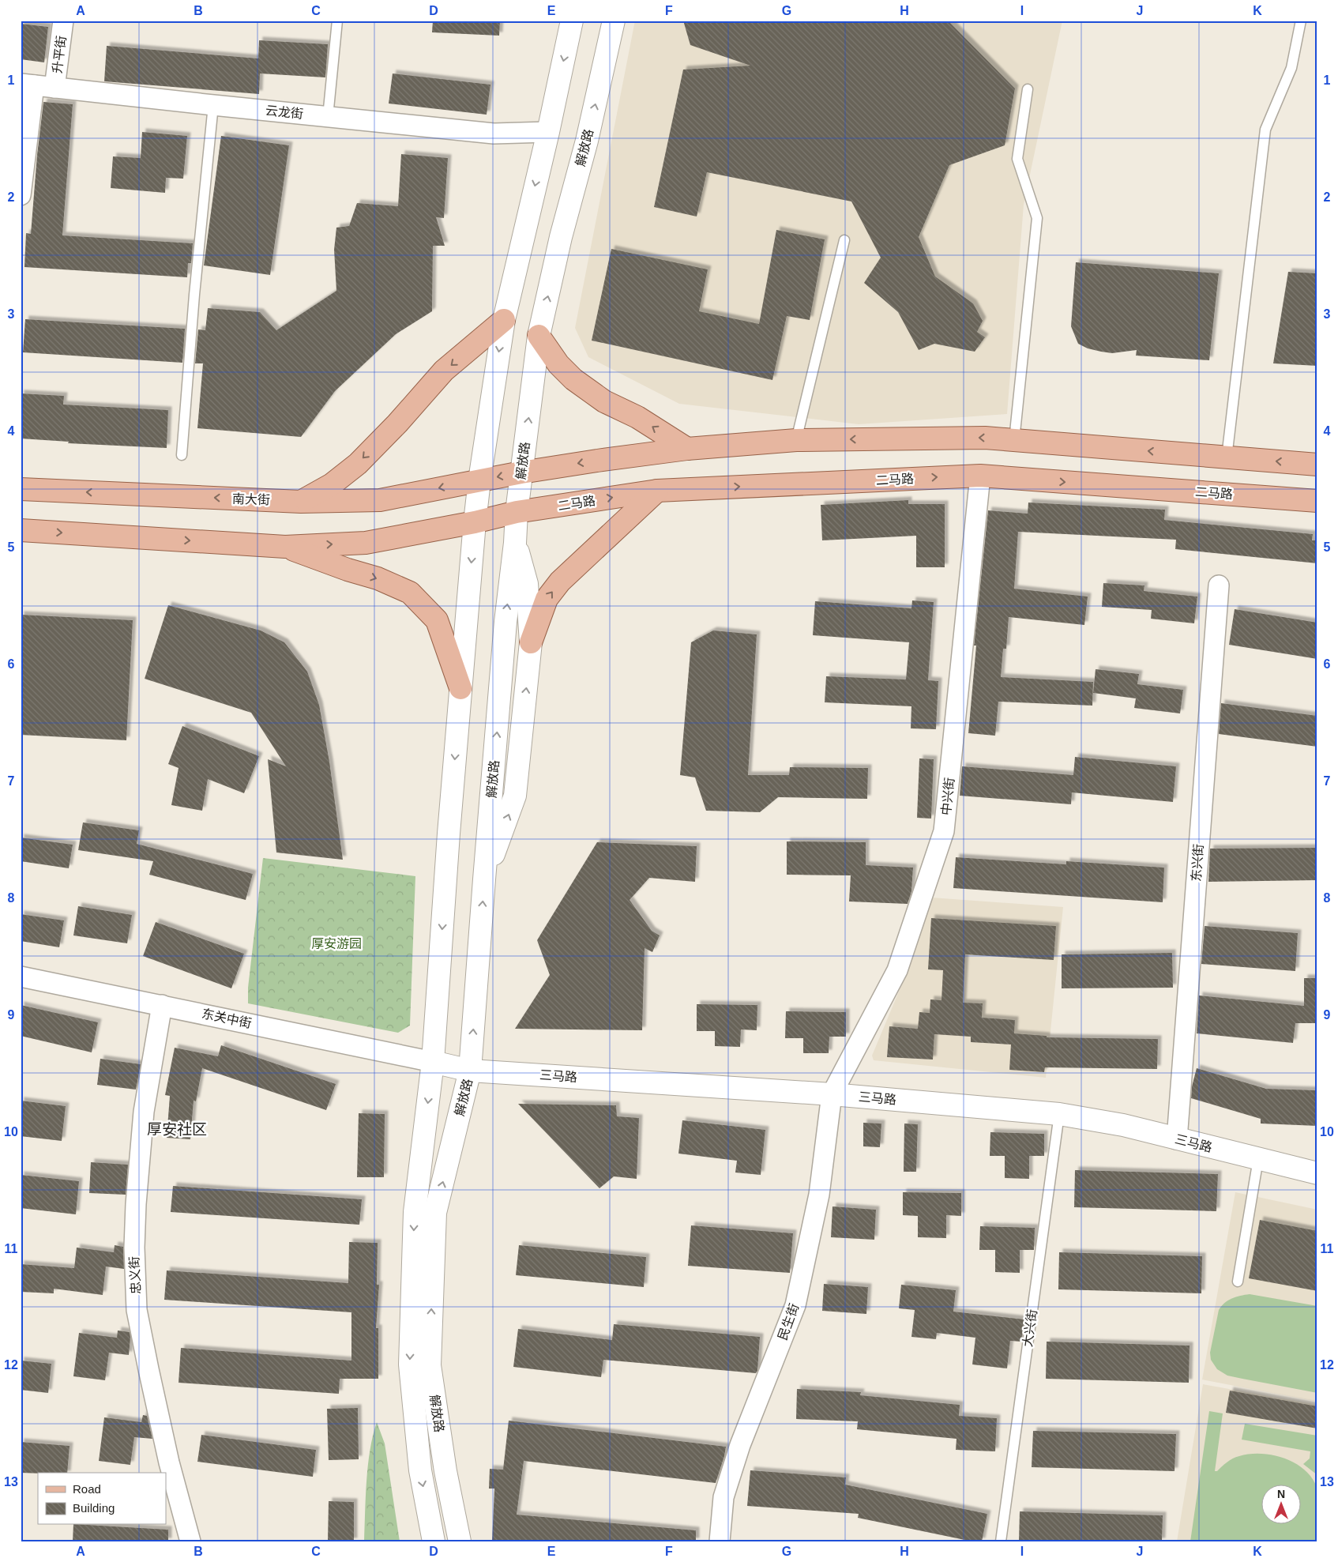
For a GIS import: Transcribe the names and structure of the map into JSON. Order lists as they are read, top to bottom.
{
  "streets": {
    "main road": [
      "解放路",
      "二马路",
      "南大街",
      "三马路"
    ],
    "street": [
      "升平街",
      "云龙街",
      "中兴街",
      "东兴街",
      "东关中街",
      "忠义街",
      "民生街"
    ],
    "lane": ["大兴街"]
  },
  "crossings": [
    ["升平街", "云龙街"],
    ["云龙街", "解放路"],
    ["解放路", "二马路"],
    ["解放路", "南大街"],
    ["解放路", "东关中街"],
    ["解放路", "三马路"],
    ["二马路", "中兴街"],
    ["中兴街", "三马路"],
    ["中兴街", "民生街"],
    ["东兴街", "三马路"],
    ["东关中街", "三马路"],
    ["东关中街", "忠义街"],
    ["三马路", "民生街"],
    ["三马路", "大兴街"]
  ],
  "districts": ["厚安社区"],
  "parks": ["厚安游园"],
  "legend": ["Road", "Building"],
  "north": "top",
  "grid": {
    "columns": [
      "A",
      "B",
      "C",
      "D",
      "E",
      "F",
      "G",
      "H",
      "I",
      "J",
      "K"
    ],
    "rows": [
      "1",
      "2",
      "3",
      "4",
      "5",
      "6",
      "7",
      "8",
      "9",
      "10",
      "11",
      "12",
      "13"
    ]
  }
}
